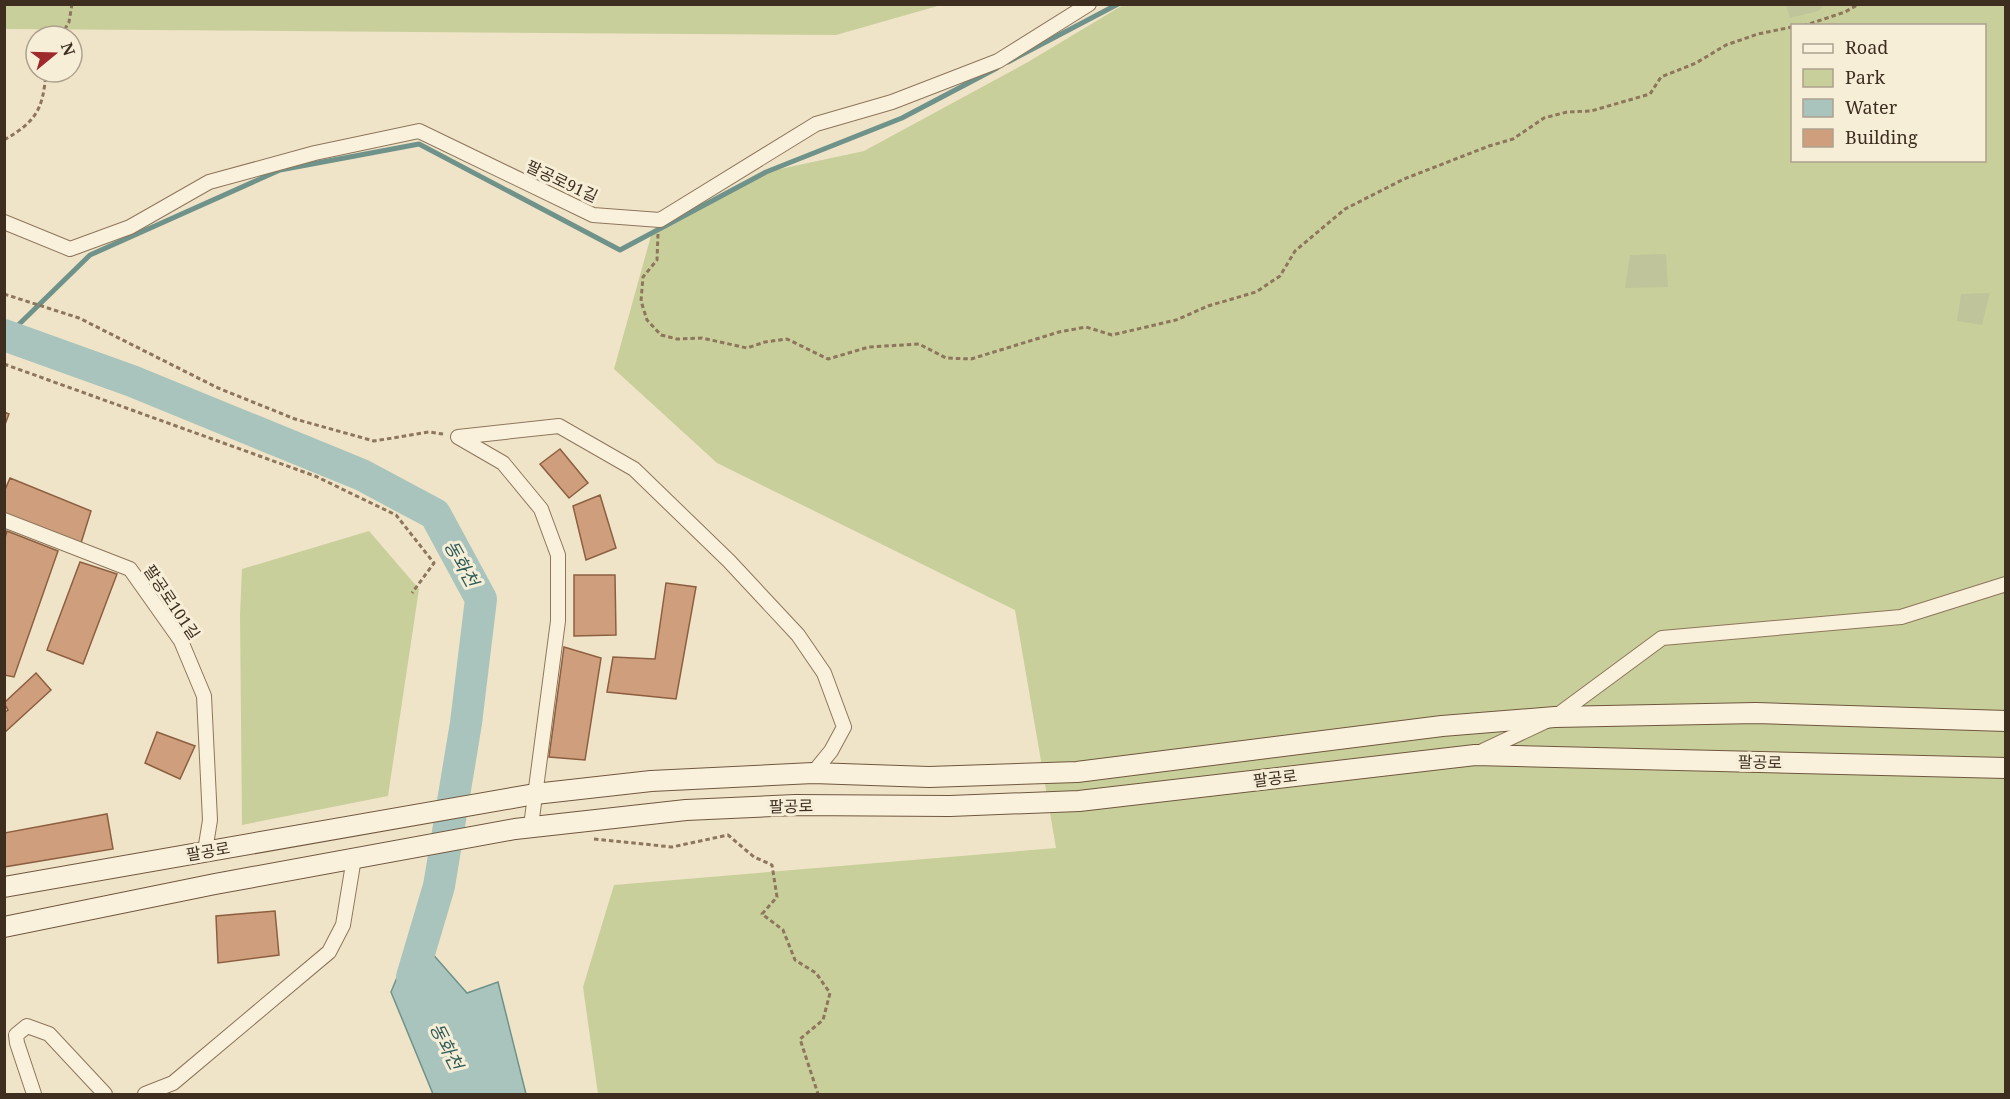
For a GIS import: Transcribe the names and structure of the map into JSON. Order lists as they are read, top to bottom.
{
  "streets": {
    "main road": ["팔공로"],
    "street": ["팔공로91길", "팔공로101길"]
  },
  "crossings": [
    ["팔공로101길", "팔공로"]
  ],
  "water": ["동화천"],
  "legend": [
    "Road",
    "Park",
    "Water",
    "Building"
  ],
  "north": "right"
}
